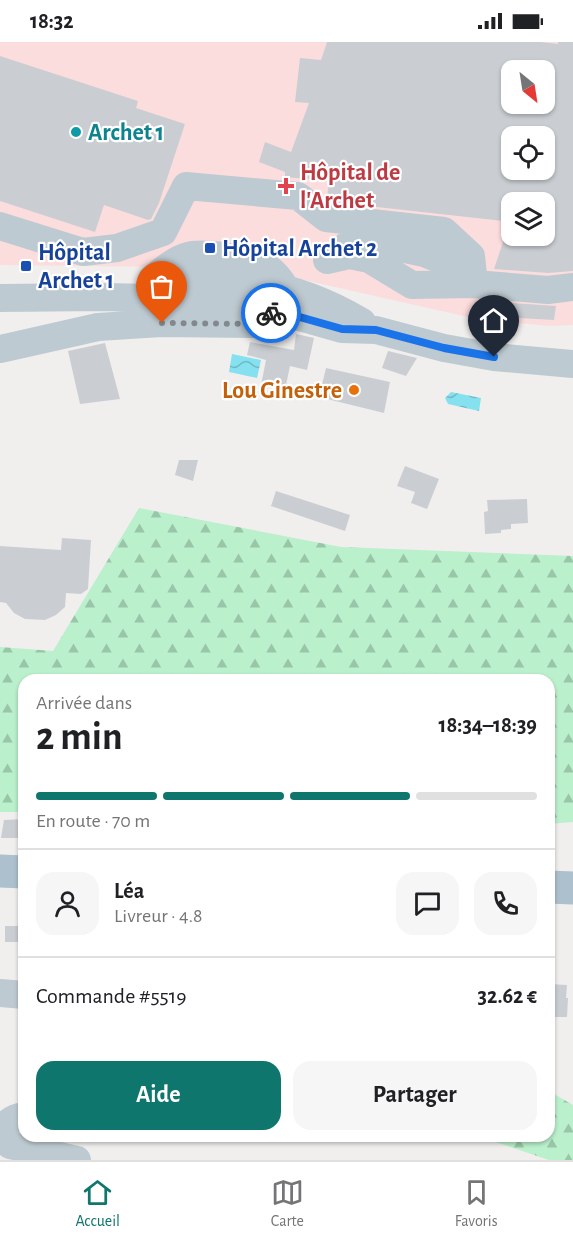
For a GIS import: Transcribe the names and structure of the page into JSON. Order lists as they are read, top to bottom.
{
  "places": {
    "other": ["Archet 1", "Lou Ginestre"],
    "health": ["Hôpital de l'Archet"],
    "transit": ["Hôpital Archet 2", "Hôpital Archet 1"]
  },
  "north": "bottom right",
  "page": {
    "status": "18:32",
    "heading": ["2 min", "Arrivée dans", "18:34–18:39"],
    "panel": [
      "Léa",
      "Livreur · 4.8",
      "Commande #5519",
      "32.62 €"
    ],
    "bar": "En route · 70 m",
    "buttons": ["Aide", "Partager"],
    "tabs": ["Accueil", "Carte", "Favoris"]
  }
}
